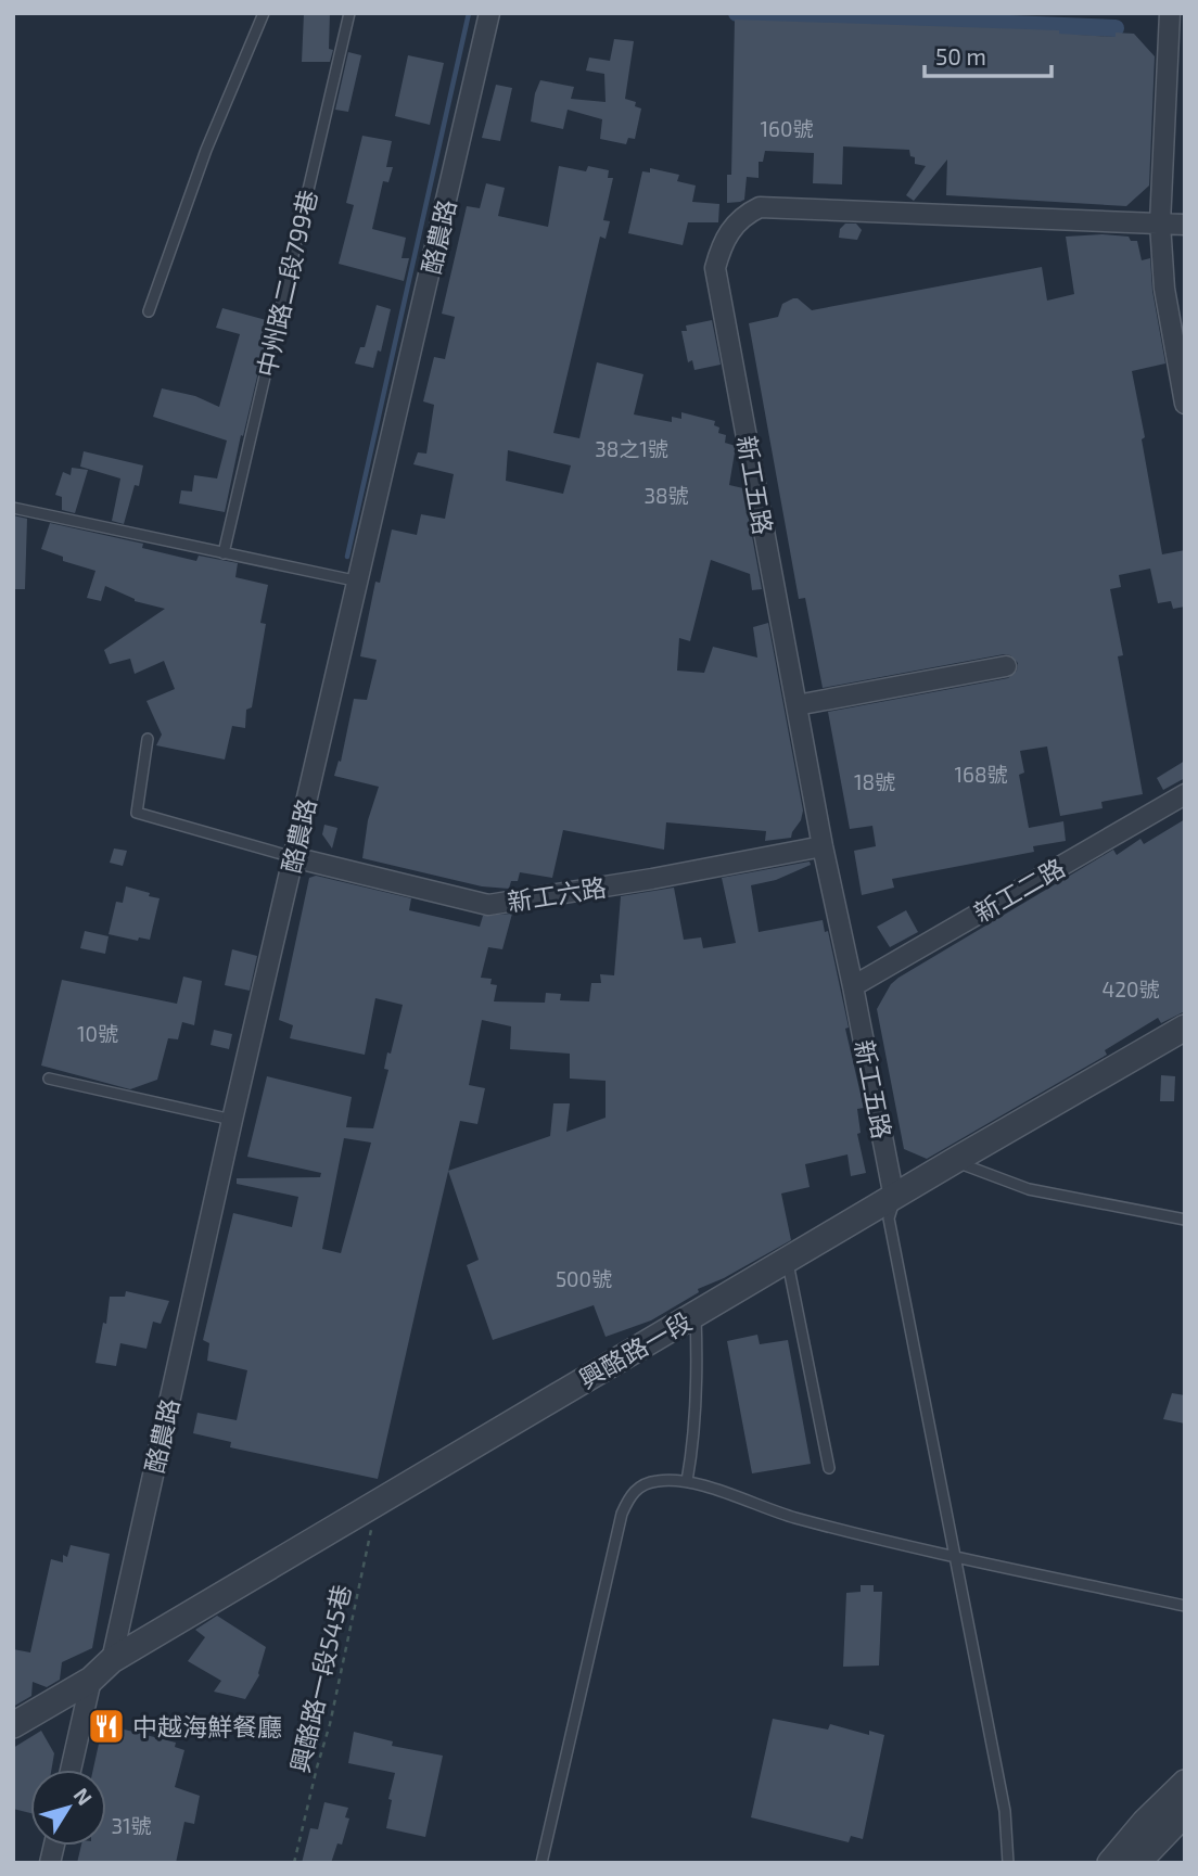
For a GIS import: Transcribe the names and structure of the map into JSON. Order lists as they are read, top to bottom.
{
  "streets": {
    "street": [
      "酪農路",
      "新工五路",
      "新工二路",
      "新工六路",
      "興酪路一段"
    ],
    "lane": ["中州路二段799巷"],
    "path": ["興酪路一段545巷"]
  },
  "crossings": [
    ["酪農路", "新工六路"],
    ["酪農路", "興酪路一段"],
    ["新工五路", "新工二路"],
    ["新工五路", "新工六路"],
    ["新工五路", "興酪路一段"],
    ["興酪路一段", "興酪路一段545巷"]
  ],
  "places": {
    "restaurant": ["中越海鮮餐廳"]
  },
  "house_numbers": [
    "160號",
    "38之1號",
    "38號",
    "168號",
    "18號",
    "420號",
    "10號",
    "500號",
    "31號"
  ],
  "scale_bar": "50 m",
  "north": "top right"
}
